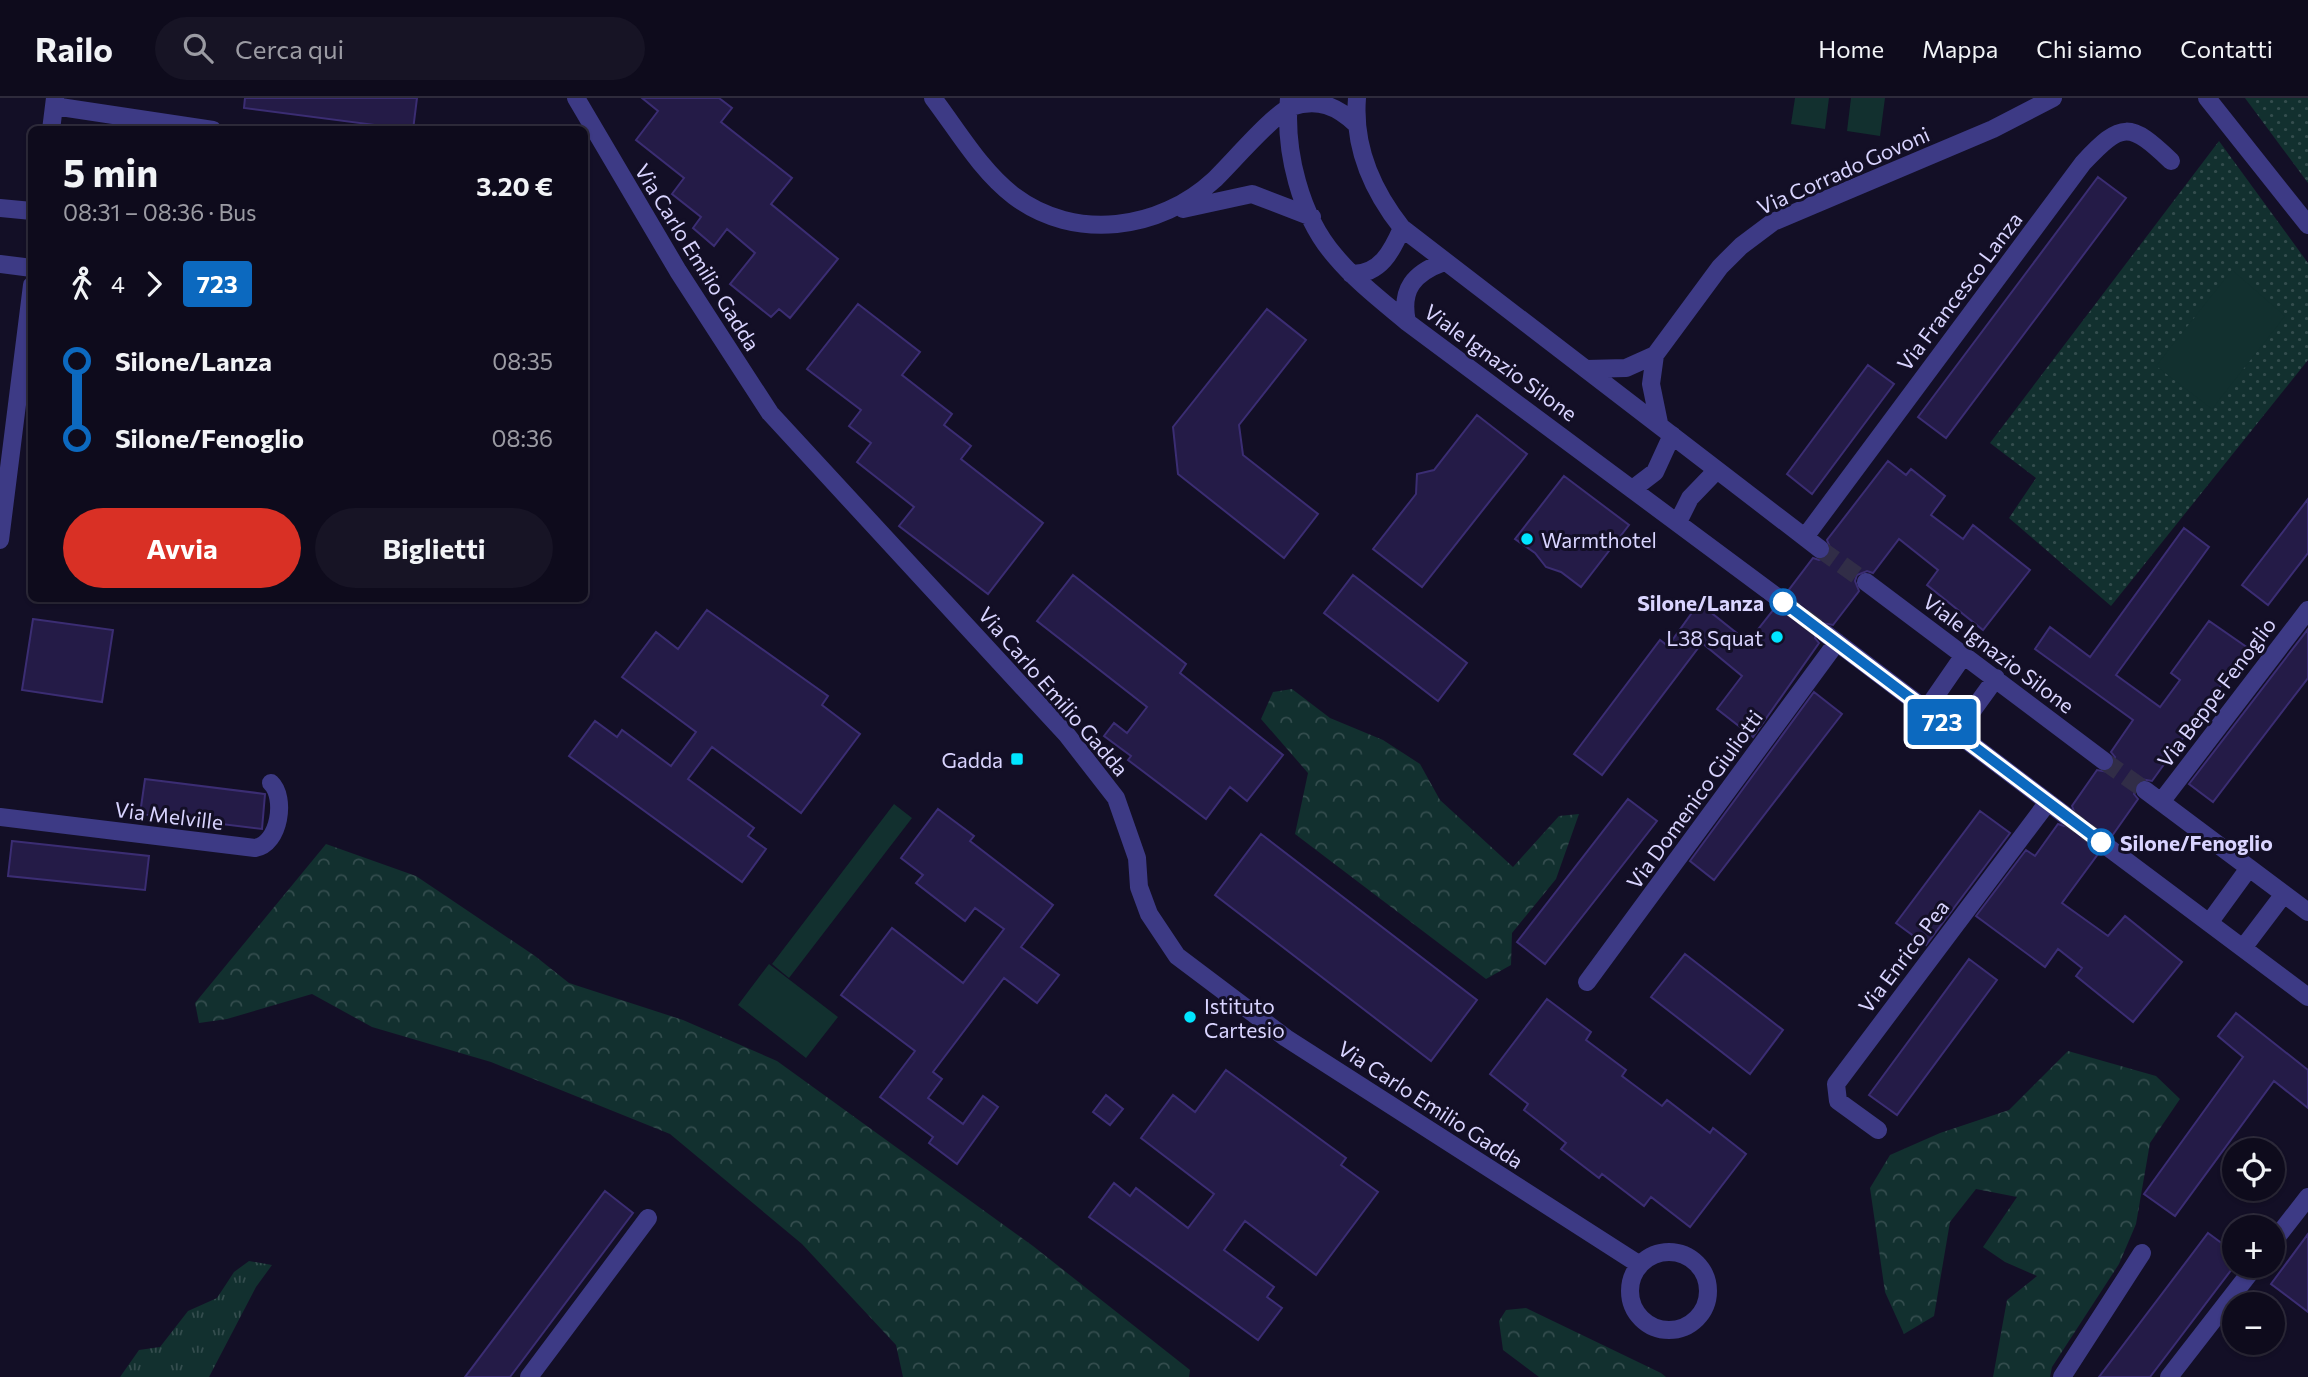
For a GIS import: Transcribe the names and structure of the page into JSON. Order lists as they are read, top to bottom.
{
  "streets": {
    "street": [
      "Via Corrado Govoni",
      "Via Carlo Emilio Gadda",
      "Via Francesco Lanza",
      "Viale Ignazio Silone",
      "Via Beppe Fenoglio",
      "Via Domenico Giuliotti",
      "Via Melville",
      "Via Enrico Pea"
    ]
  },
  "places": {
    "other": [
      "Warmthotel",
      "Silone/Lanza",
      "L38 Squat",
      "Silone/Fenoglio",
      "Istituto Cartesio"
    ],
    "transit": ["Gadda"]
  },
  "lines": ["bus line 723"],
  "page": {
    "header": "Railo",
    "search": "Cerca qui",
    "nav": [
      "Home",
      "Mappa",
      "Chi siamo",
      "Contatti"
    ],
    "on_map": "723",
    "heading": ["5 min", "08:31 – 08:36 · Bus", "3.20 €"],
    "legs": ["4", "723"],
    "list": [
      {
        "name": "Silone/Lanza",
        "value": "08:35"
      },
      {
        "name": "Silone/Fenoglio",
        "value": "08:36"
      }
    ],
    "buttons": ["Avvia", "Biglietti"],
    "map_buttons": ["+", "−"]
  }
}
